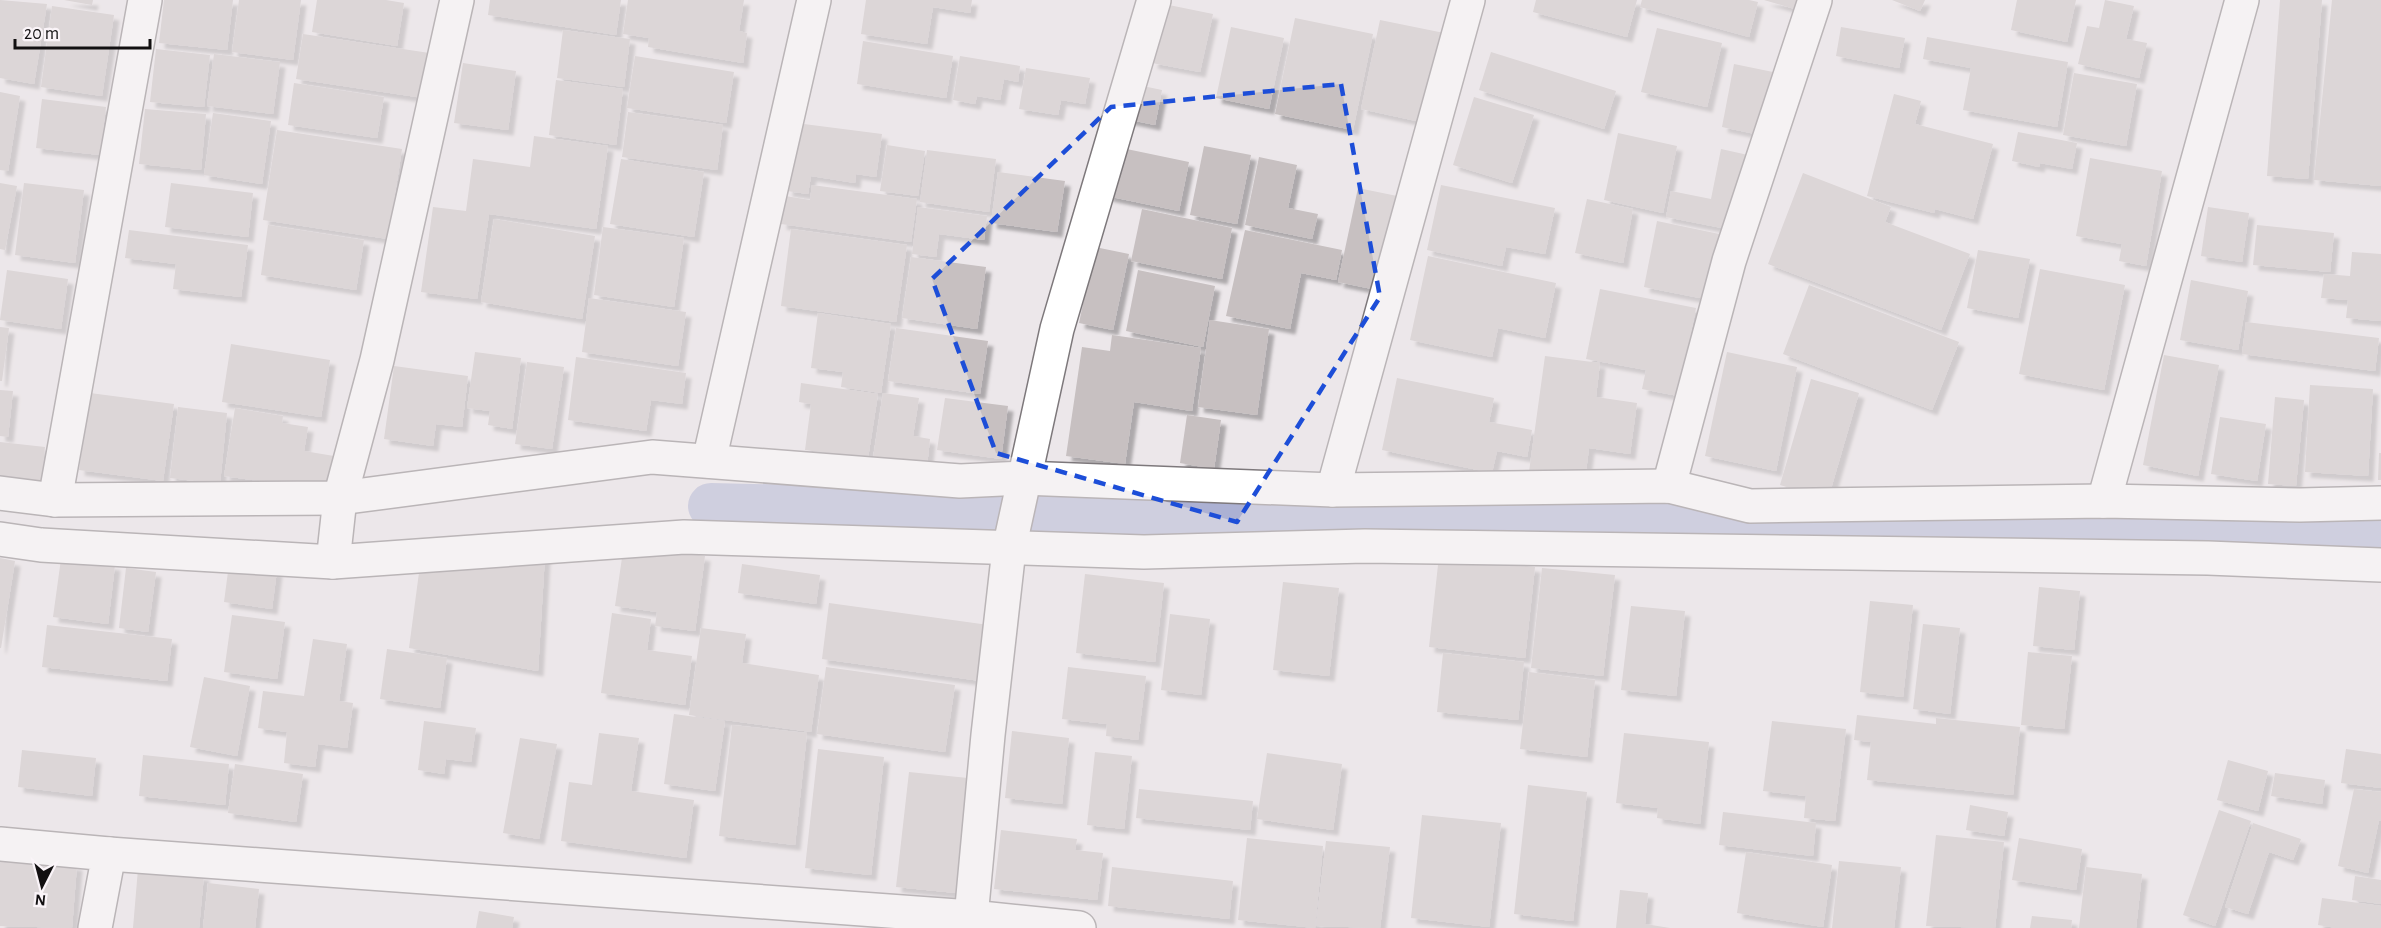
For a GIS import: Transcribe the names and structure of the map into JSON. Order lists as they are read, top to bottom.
{
  "scale_bar": "20 m",
  "north": "bottom"
}
